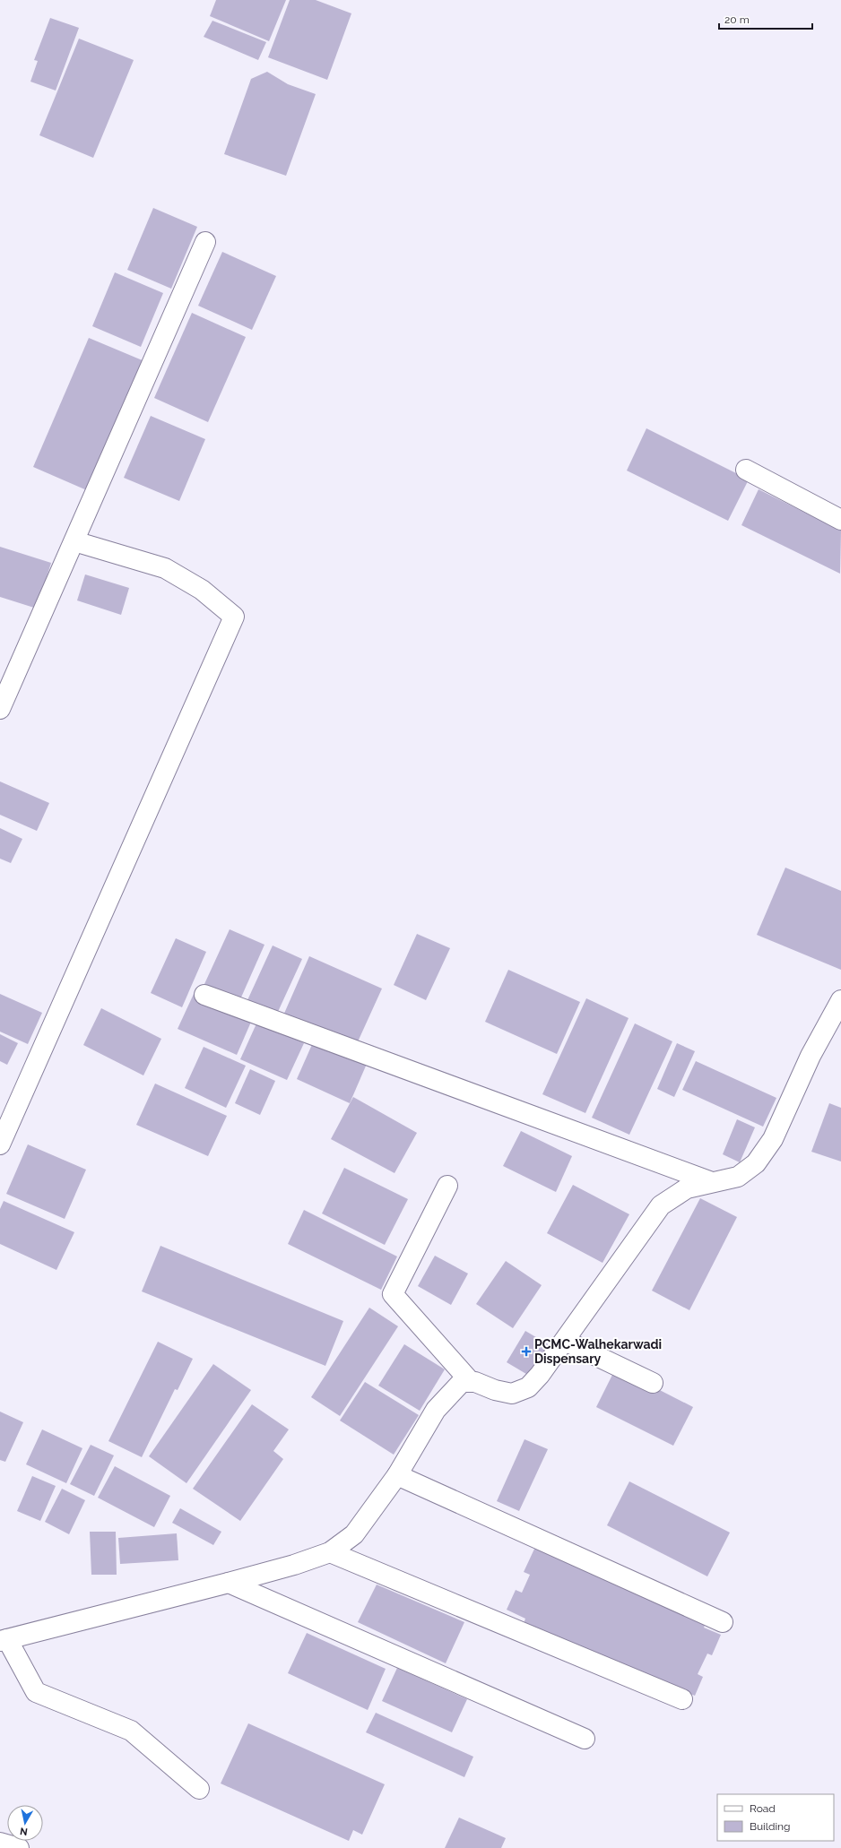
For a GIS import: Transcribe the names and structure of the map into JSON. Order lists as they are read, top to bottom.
{
  "places": {
    "health": ["PCMC-Walhekarwadi Dispensary"]
  },
  "legend": ["Road", "Building"],
  "scale_bar": "20 m",
  "north": "bottom"
}
